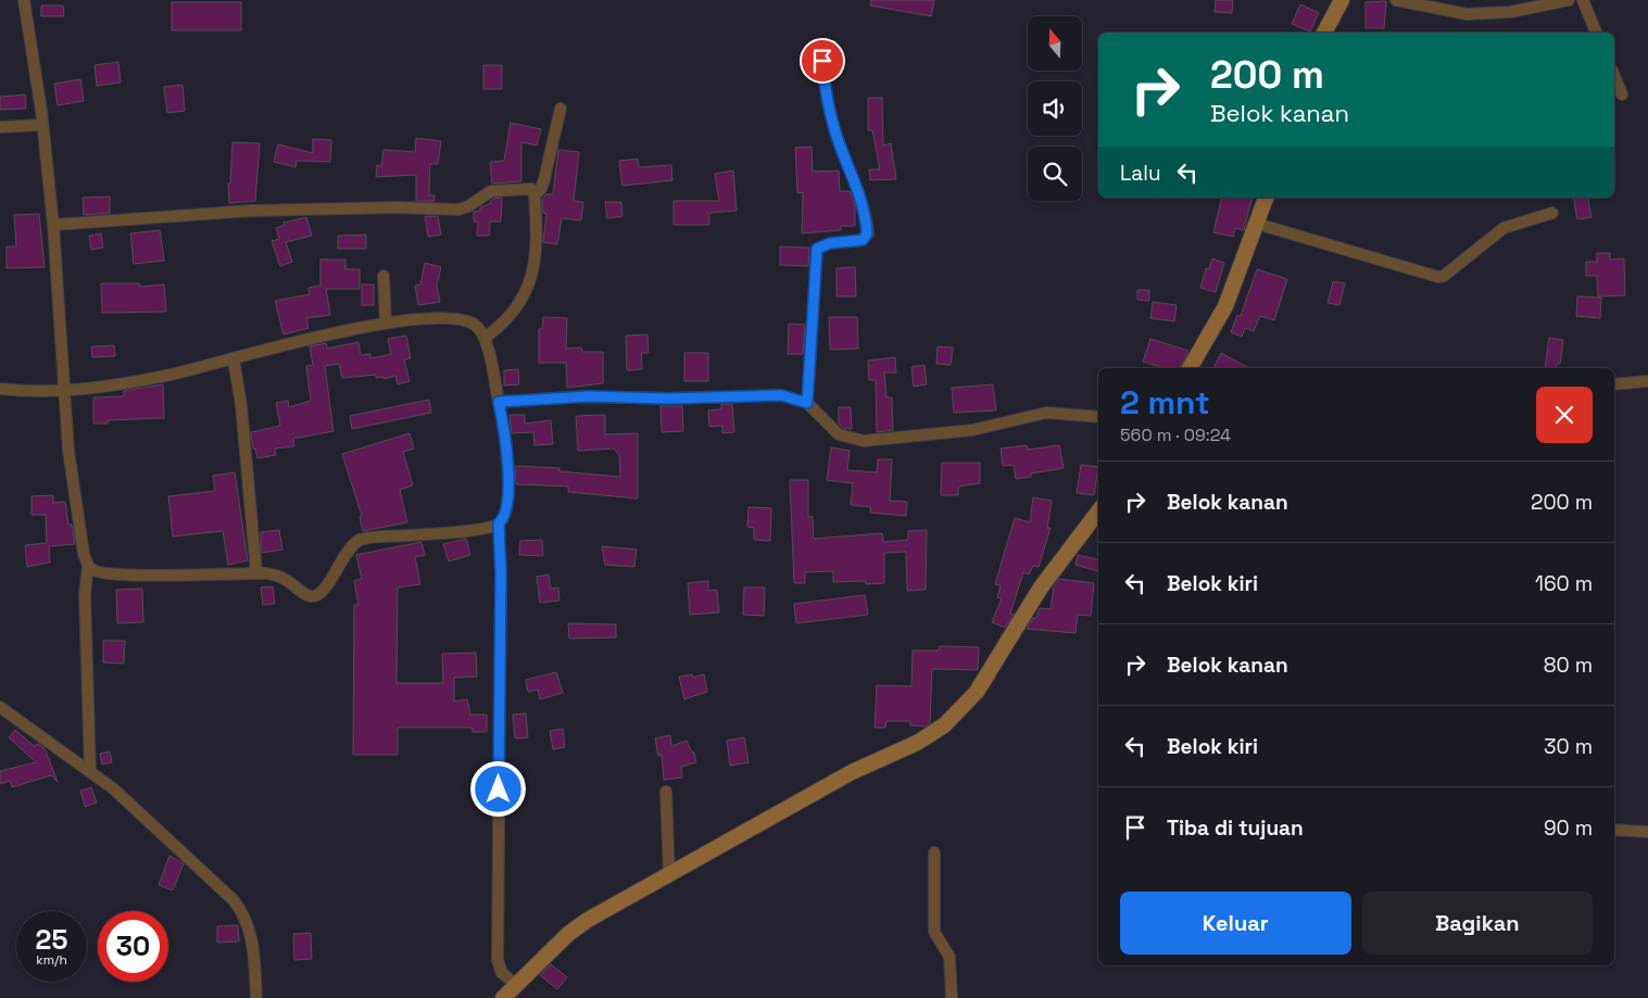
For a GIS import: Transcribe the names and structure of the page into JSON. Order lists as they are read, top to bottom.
{
  "north": "top",
  "page": {
    "turn": ["200 m", "Belok kanan"],
    "then": "Lalu",
    "heading": ["2 mnt", "560 m · 09:24"],
    "list": [
      {
        "name": "Belok kanan",
        "value": "200 m"
      },
      {
        "name": "Belok kiri",
        "value": "160 m"
      },
      {
        "name": "Belok kanan",
        "value": "80 m"
      },
      {
        "name": "Belok kiri",
        "value": "30 m"
      },
      {
        "name": "Tiba di tujuan",
        "value": "90 m"
      }
    ],
    "buttons": ["Keluar", "Bagikan"],
    "speed": "25 km/h",
    "limit": "30"
  }
}
